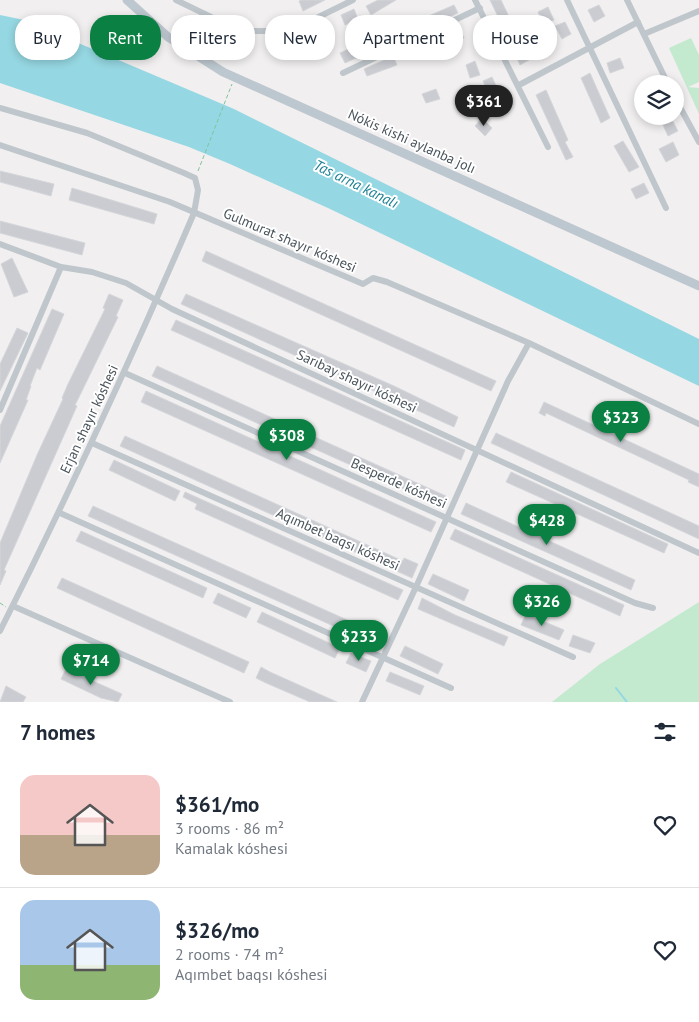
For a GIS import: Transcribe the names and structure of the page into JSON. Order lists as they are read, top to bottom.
{
  "streets": {
    "main road": ["Nókis kishi aylanba jolı"],
    "street": [
      "Gulmurat shayır kóshesi",
      "Sarıbay shayır kóshesi",
      "Erjan shayır kóshesi",
      "Besperde kóshesi",
      "Aqımbet baqsı kóshesi"
    ]
  },
  "crossings": [
    ["Gulmurat shayır kóshesi", "Erjan shayır kóshesi"],
    ["Sarıbay shayır kóshesi", "Erjan shayır kóshesi"],
    ["Erjan shayır kóshesi", "Besperde kóshesi"],
    ["Erjan shayır kóshesi", "Aqımbet baqsı kóshesi"]
  ],
  "water": ["Tas arna kanalı"],
  "page": {
    "chip": [
      "Buy",
      "Rent",
      "Filters",
      "New",
      "Apartment",
      "House"
    ],
    "price": [
      "$361",
      "$323",
      "$308",
      "$428",
      "$326",
      "$233",
      "$714"
    ],
    "heading": "7 homes",
    "list": [
      {
        "name": "$361/mo",
        "note": "3 rooms · 86 m² · Kamalak kóshesi"
      },
      {
        "name": "$326/mo",
        "note": "2 rooms · 74 m² · Aqımbet baqsı kóshesi"
      }
    ]
  }
}
